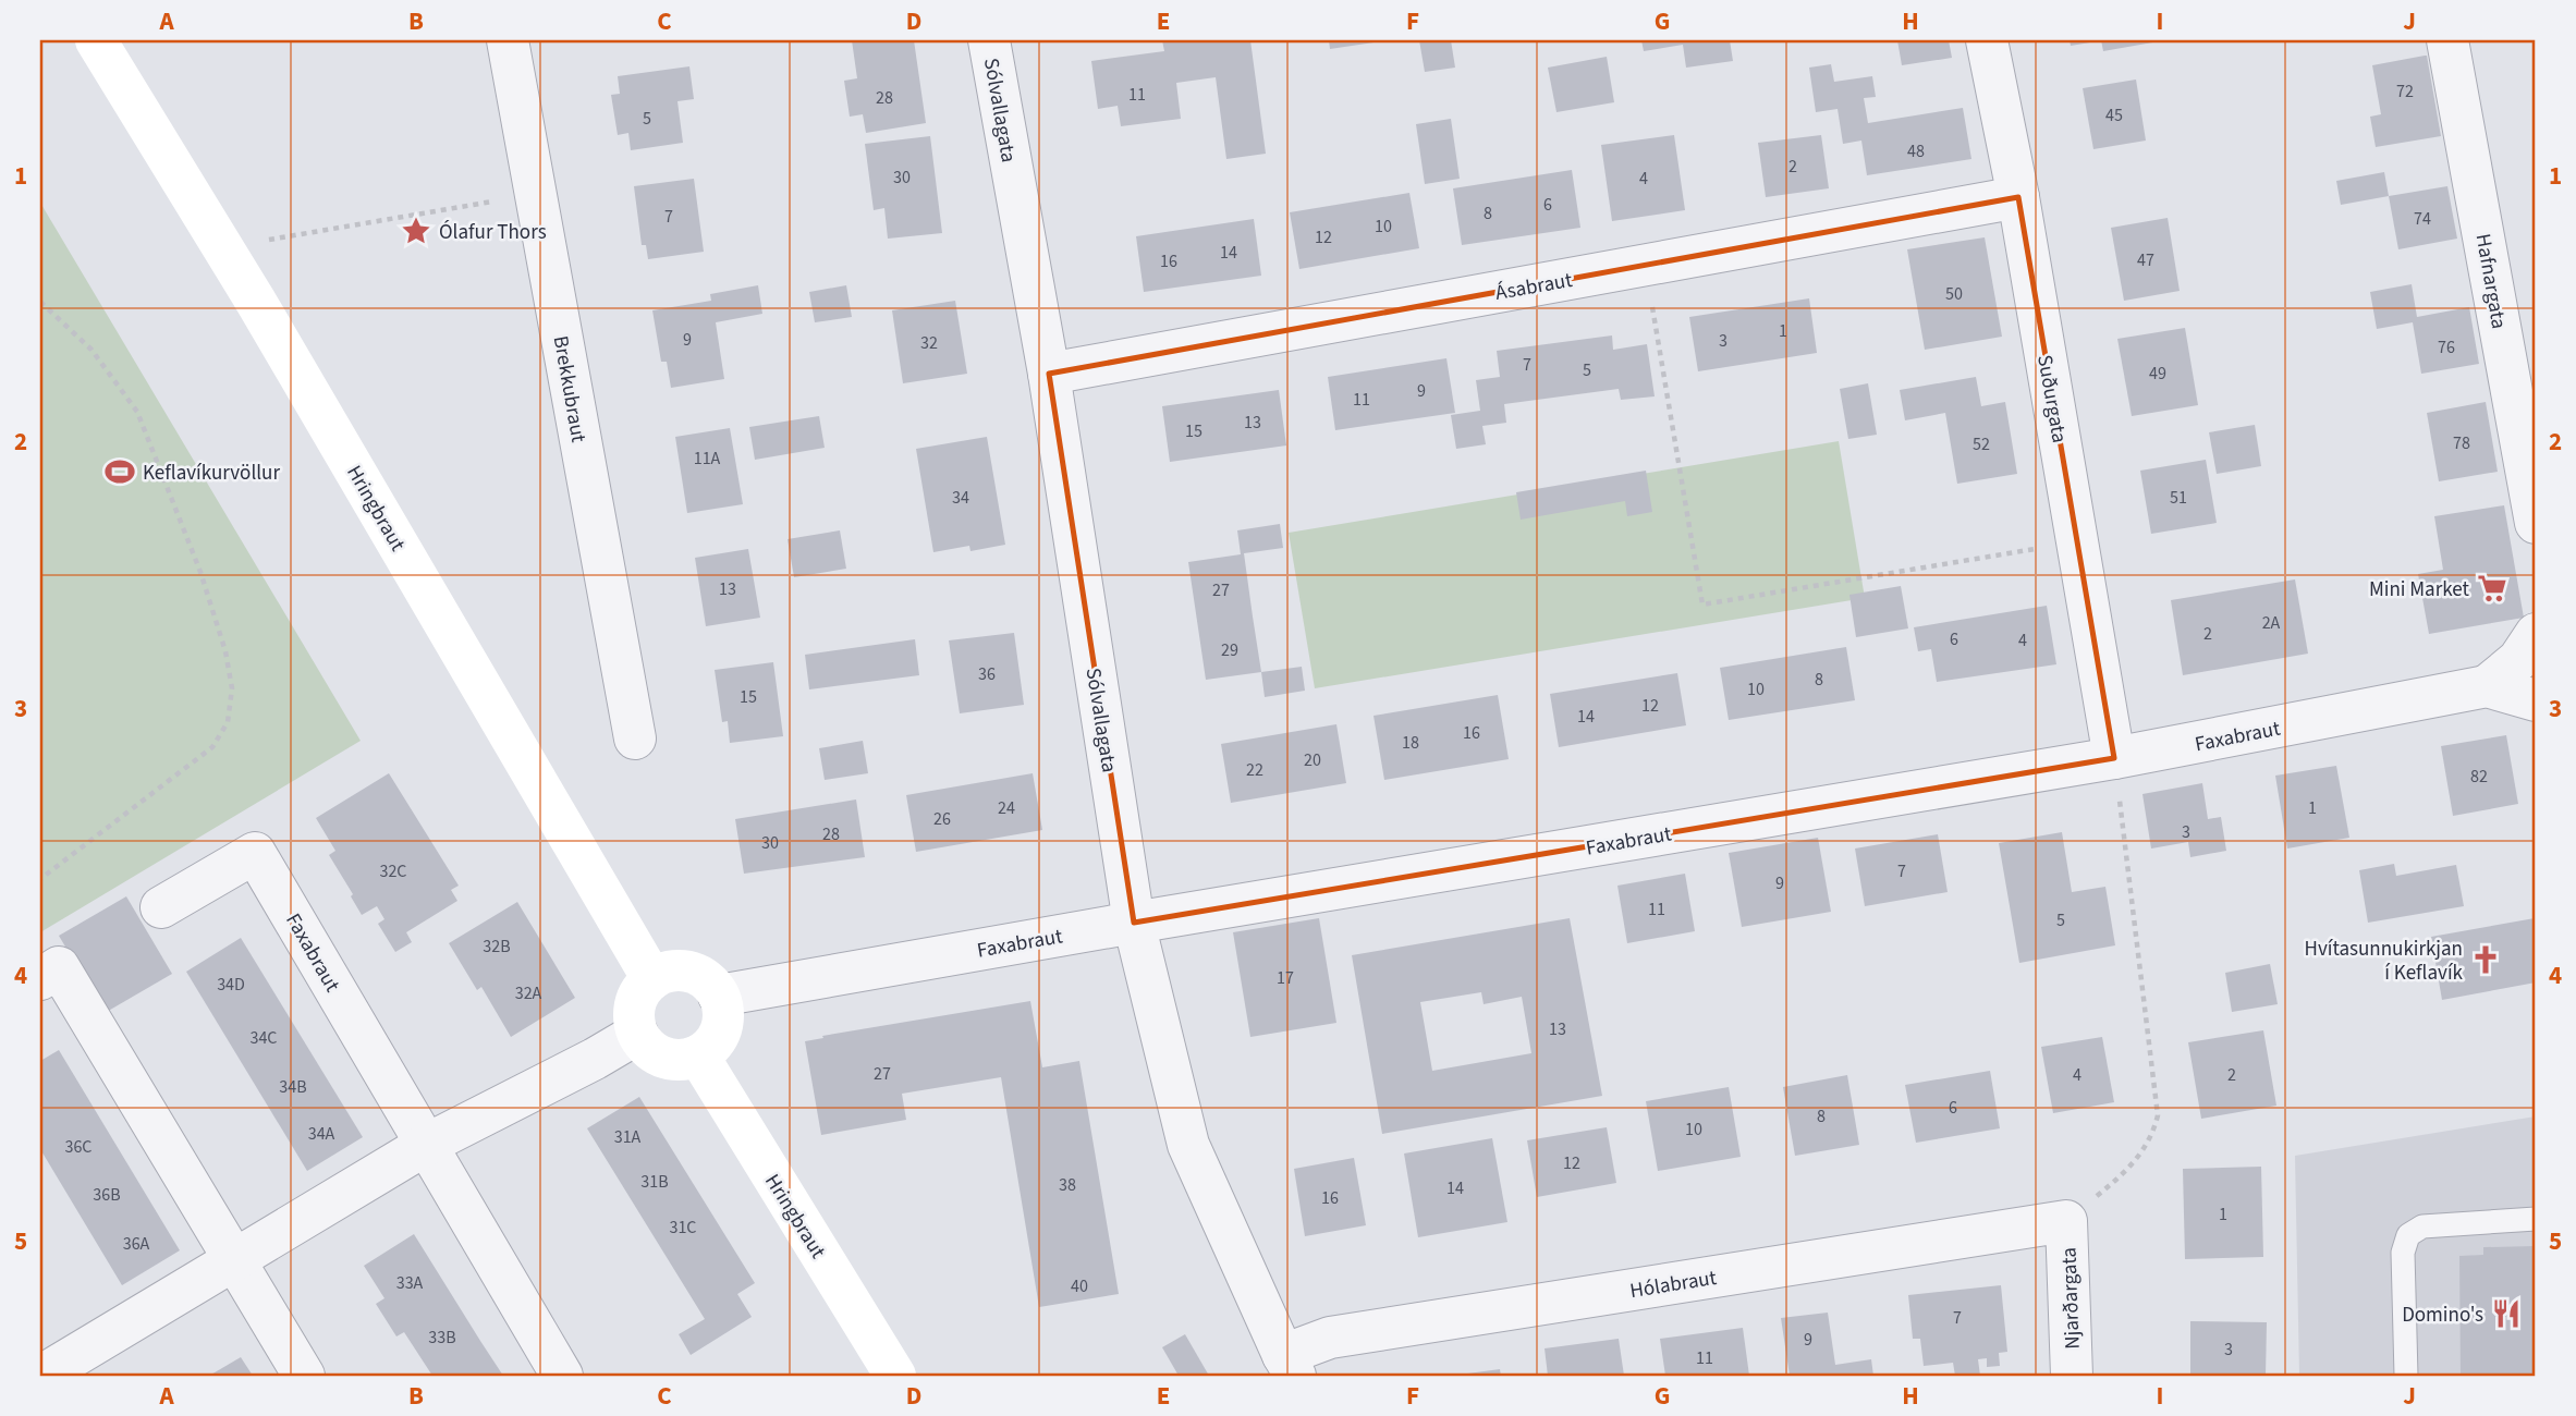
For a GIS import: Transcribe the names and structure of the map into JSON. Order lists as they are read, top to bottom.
{
  "streets": {
    "main road": ["Hringbraut"],
    "street": [
      "Sólvallagata",
      "Hafnargata",
      "Ásabraut",
      "Brekkubraut",
      "Suðurgata",
      "Faxabraut",
      "Hólabraut",
      "Njarðargata"
    ]
  },
  "crossings": [
    ["Sólvallagata", "Ásabraut"],
    ["Sólvallagata", "Faxabraut"],
    ["Sólvallagata", "Hólabraut"],
    ["Ásabraut", "Suðurgata"],
    ["Suðurgata", "Faxabraut"],
    ["Hringbraut", "Faxabraut"],
    ["Hólabraut", "Njarðargata"]
  ],
  "places": {
    "place": ["Ólafur Thors"],
    "sports": ["Keflavíkurvöllur"],
    "supermarket": ["Mini Market"],
    "church": ["Hvítasunnukirkjan í Keflavík"],
    "restaurant": ["Domino's"]
  },
  "house_numbers": [
    "72",
    "11",
    "28",
    "45",
    "5",
    "48",
    "2",
    "30",
    "4",
    "6",
    "8",
    "7",
    "74",
    "10",
    "12",
    "14",
    "47",
    "16",
    "50",
    "1",
    "9",
    "3",
    "32",
    "76",
    "7",
    "5",
    "49",
    "9",
    "11",
    "13",
    "15",
    "78",
    "52",
    "11A",
    "34",
    "51",
    "13",
    "27",
    "2A",
    "2",
    "6",
    "4",
    "29",
    "36",
    "8",
    "10",
    "15",
    "12",
    "14",
    "16",
    "18",
    "20",
    "22",
    "82",
    "24",
    "1",
    "26",
    "3",
    "28",
    "30",
    "32C",
    "7",
    "9",
    "11",
    "5",
    "32B",
    "17",
    "34D",
    "32A",
    "13",
    "34C",
    "27",
    "4",
    "2",
    "34B",
    "6",
    "8",
    "10",
    "34A",
    "31A",
    "36C",
    "12",
    "31B",
    "38",
    "14",
    "36B",
    "16",
    "1",
    "31C",
    "36A",
    "33A",
    "40",
    "7",
    "33B",
    "9",
    "3",
    "11"
  ],
  "grid": {
    "columns": [
      "A",
      "B",
      "C",
      "D",
      "E",
      "F",
      "G",
      "H",
      "I",
      "J"
    ],
    "rows": [
      "1",
      "2",
      "3",
      "4",
      "5"
    ]
  }
}
